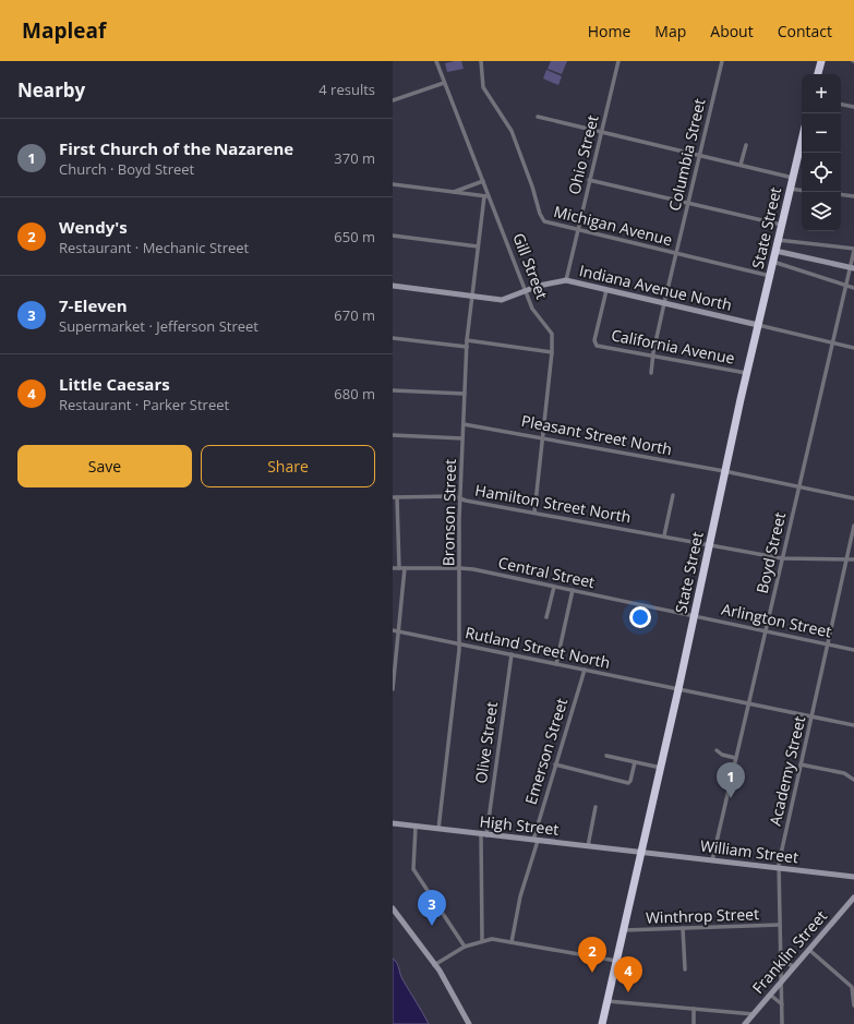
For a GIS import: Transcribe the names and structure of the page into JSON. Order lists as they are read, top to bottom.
{
  "streets": {
    "highway": ["State Street"],
    "street": [
      "Ohio Street",
      "Columbia Street",
      "Michigan Avenue",
      "Gill Street",
      "Indiana Avenue North",
      "California Avenue",
      "Pleasant Street North",
      "Hamilton Street North",
      "Bronson Street",
      "Boyd Street",
      "Central Street",
      "Arlington Street",
      "Rutland Street North",
      "Olive Street",
      "Emerson Street",
      "Academy Street",
      "High Street",
      "William Street",
      "Winthrop Street",
      "Franklin Street"
    ]
  },
  "crossings": [
    ["Ohio Street", "Michigan Avenue"],
    ["Ohio Street", "Indiana Avenue North"],
    ["Columbia Street", "Michigan Avenue"],
    ["Columbia Street", "Indiana Avenue North"],
    ["Columbia Street", "California Avenue"],
    ["Michigan Avenue", "State Street"],
    ["State Street", "Indiana Avenue North"],
    ["State Street", "California Avenue"],
    ["State Street", "Pleasant Street North"],
    ["State Street", "Hamilton Street North"],
    ["State Street", "Central Street"],
    ["State Street", "Arlington Street"],
    ["State Street", "Rutland Street North"],
    ["State Street", "High Street"],
    ["State Street", "William Street"],
    ["State Street", "Winthrop Street"],
    ["Gill Street", "Indiana Avenue North"],
    ["Gill Street", "Pleasant Street North"],
    ["Gill Street", "Hamilton Street North"],
    ["Gill Street", "Bronson Street"],
    ["Indiana Avenue North", "California Avenue"],
    ["Indiana Avenue North", "Bronson Street"],
    ["Pleasant Street North", "Bronson Street"],
    ["Pleasant Street North", "Boyd Street"],
    ["Hamilton Street North", "Bronson Street"],
    ["Hamilton Street North", "Boyd Street"],
    ["Hamilton Street North", "Academy Street"],
    ["Bronson Street", "Central Street"],
    ["Bronson Street", "Rutland Street North"],
    ["Bronson Street", "High Street"],
    ["Boyd Street", "Arlington Street"],
    ["Boyd Street", "Rutland Street North"],
    ["Boyd Street", "William Street"],
    ["Central Street", "Arlington Street"],
    ["Arlington Street", "Academy Street"],
    ["Rutland Street North", "Olive Street"],
    ["Rutland Street North", "Emerson Street"],
    ["Rutland Street North", "Academy Street"],
    ["Olive Street", "High Street"],
    ["Emerson Street", "High Street"],
    ["Academy Street", "William Street"],
    ["Academy Street", "Winthrop Street"],
    ["Academy Street", "Franklin Street"],
    ["High Street", "William Street"]
  ],
  "page": {
    "header": "Mapleaf",
    "nav": [
      "Home",
      "Map",
      "About",
      "Contact"
    ],
    "heading": ["Nearby", "4 results"],
    "map_buttons": ["+", "−"],
    "list": [
      {
        "mark": "1",
        "name": "First Church of the Nazarene",
        "note": "Church · Boyd Street",
        "value": "370 m"
      },
      {
        "mark": "2",
        "name": "Wendy's",
        "note": "Restaurant · Mechanic Street",
        "value": "650 m"
      },
      {
        "mark": "3",
        "name": "7-Eleven",
        "note": "Supermarket · Jefferson Street",
        "value": "670 m"
      },
      {
        "mark": "4",
        "name": "Little Caesars",
        "note": "Restaurant · Parker Street",
        "value": "680 m"
      }
    ],
    "buttons": ["Save", "Share"],
    "pins": [
      "1",
      "3",
      "2",
      "4"
    ]
  }
}
